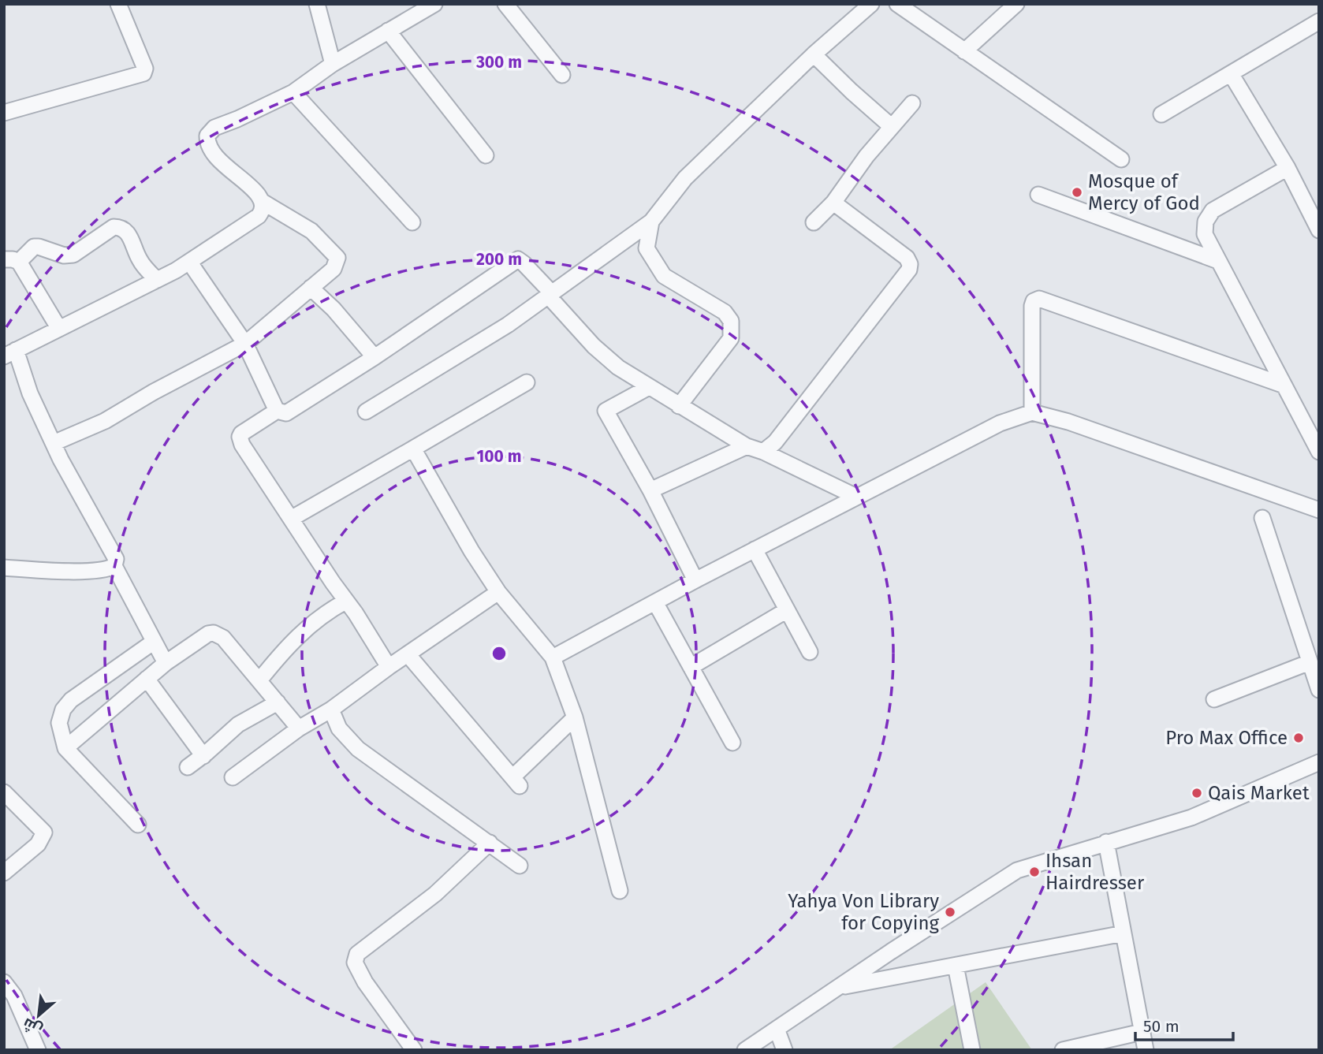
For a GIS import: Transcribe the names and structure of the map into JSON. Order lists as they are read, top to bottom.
{
  "places": [
    "Mosque of Mercy of God",
    "Pro Max Office",
    "Qais Market",
    "Ihsan Hairdresser",
    "Yahya Von Library for Copying"
  ],
  "scale_bar": "50 m",
  "north": "bottom left",
  "rings": ["300 m", "200 m", "100 m"]
}
